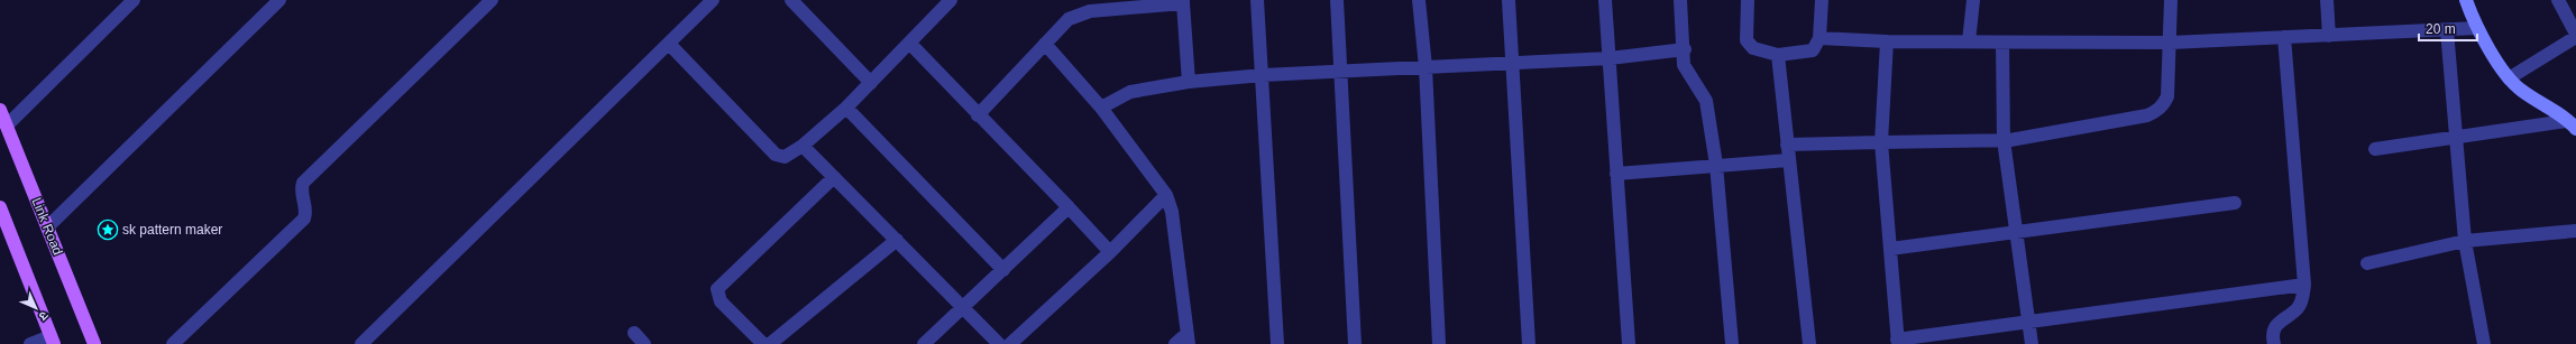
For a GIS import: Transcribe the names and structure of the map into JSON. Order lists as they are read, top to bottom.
{
  "streets": {
    "main road": ["Link Road"]
  },
  "places": {
    "place": ["sk pattern maker"]
  },
  "scale_bar": "20 m",
  "north": "bottom right"
}
